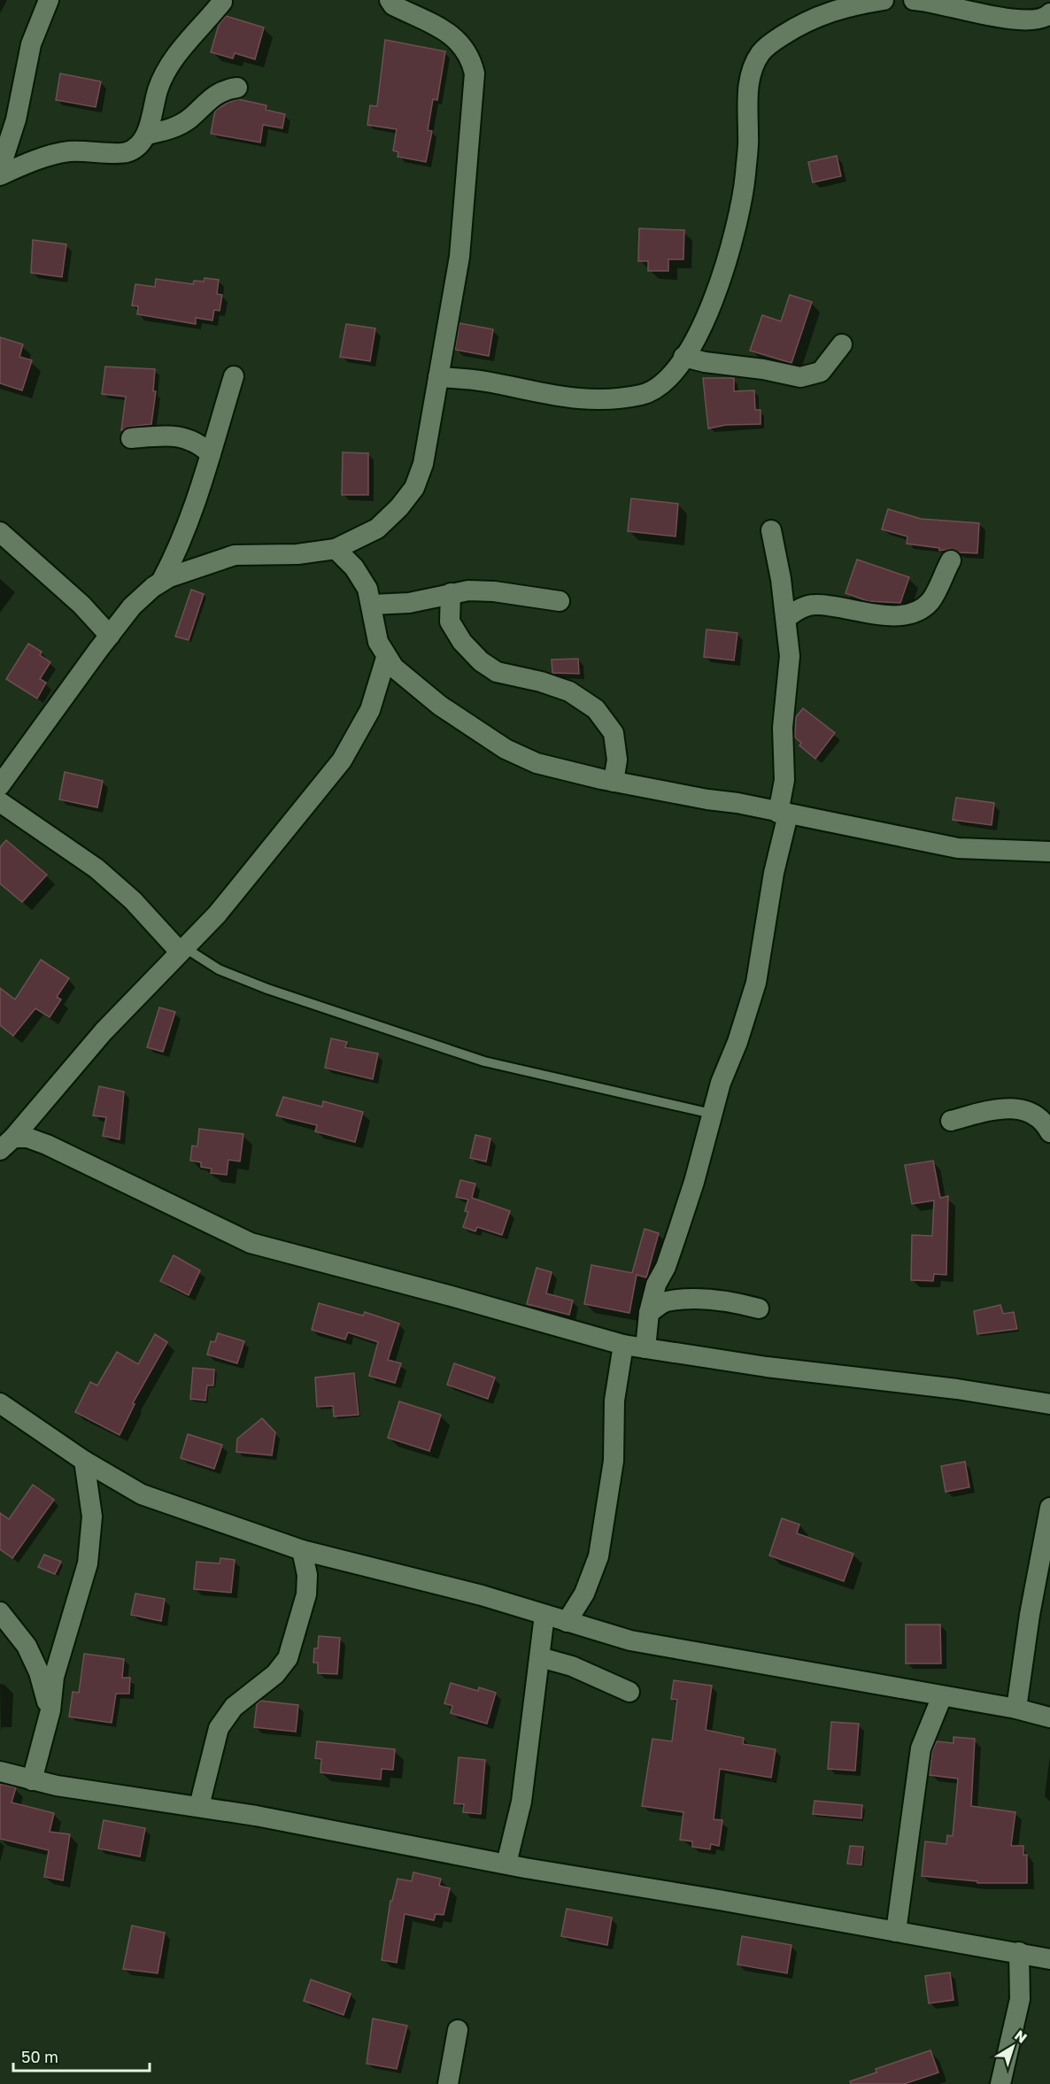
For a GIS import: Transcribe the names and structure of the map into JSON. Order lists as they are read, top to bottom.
{
  "scale_bar": "50 m",
  "north": "top right"
}
